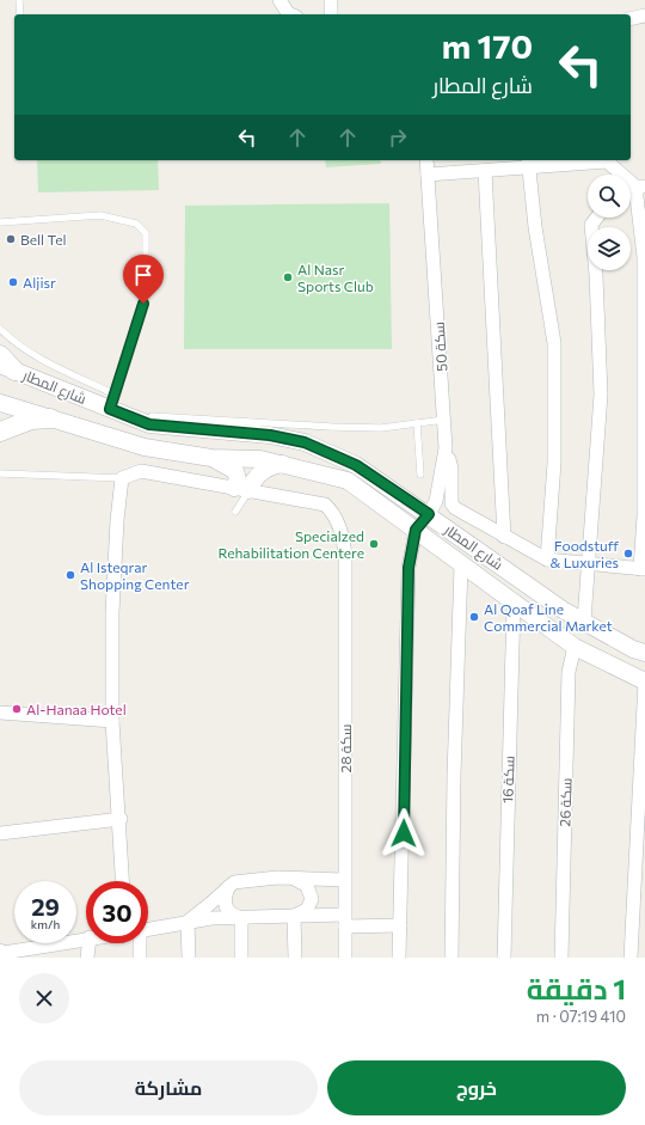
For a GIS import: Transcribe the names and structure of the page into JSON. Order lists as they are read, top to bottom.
{
  "streets": {
    "street": [
      "سكة 50",
      "شارع المطار",
      "سكة 28",
      "سكة 16",
      "سكة 26"
    ]
  },
  "crossings": [
    ["سكة 50", "شارع المطار"],
    ["شارع المطار", "سكة 16"],
    ["شارع المطار", "سكة 26"]
  ],
  "places": [
    "Bell Tel",
    "Al Nasr Sports Club",
    "Aljisr",
    "Specialzed Rehabilitation Centere",
    "Foodstuff & Luxuries",
    "Al Isteqrar Shopping Center",
    "Al Qoaf Line Commercial Market",
    "Al-Hanaa Hotel"
  ],
  "page": {
    "turn": ["170 m", "شارع المطار"],
    "speed": "29 km/h",
    "limit": "30",
    "heading": ["1 دقيقة", "410 m · 07:19"],
    "buttons": ["خروج", "مشاركة"]
  }
}
